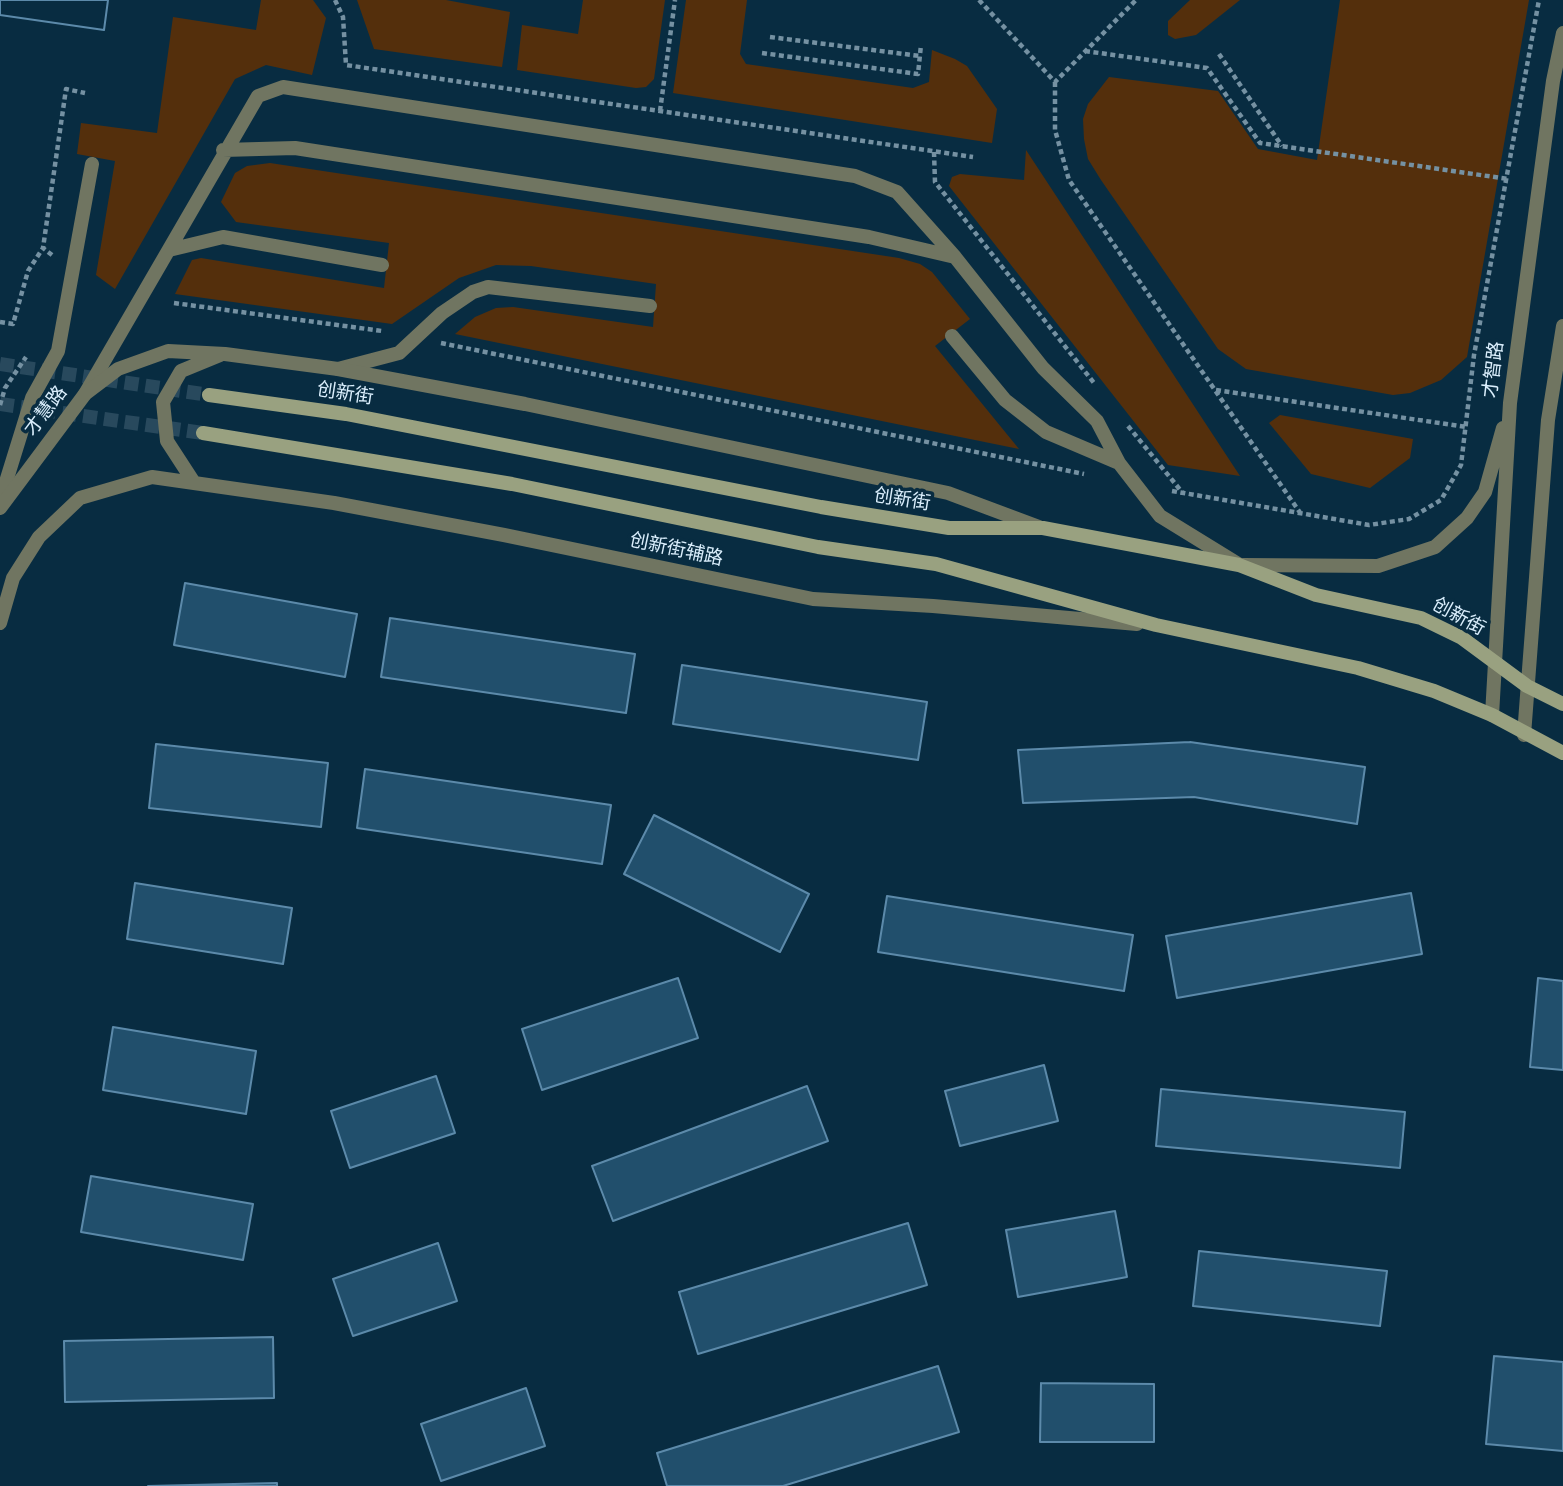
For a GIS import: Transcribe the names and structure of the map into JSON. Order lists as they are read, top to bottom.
{
  "streets": {
    "main road": ["创新街"],
    "street": ["才智路", "才慧路", "创新街辅路"]
  },
  "crossings": [
    ["才智路", "创新街"]
  ]
}
